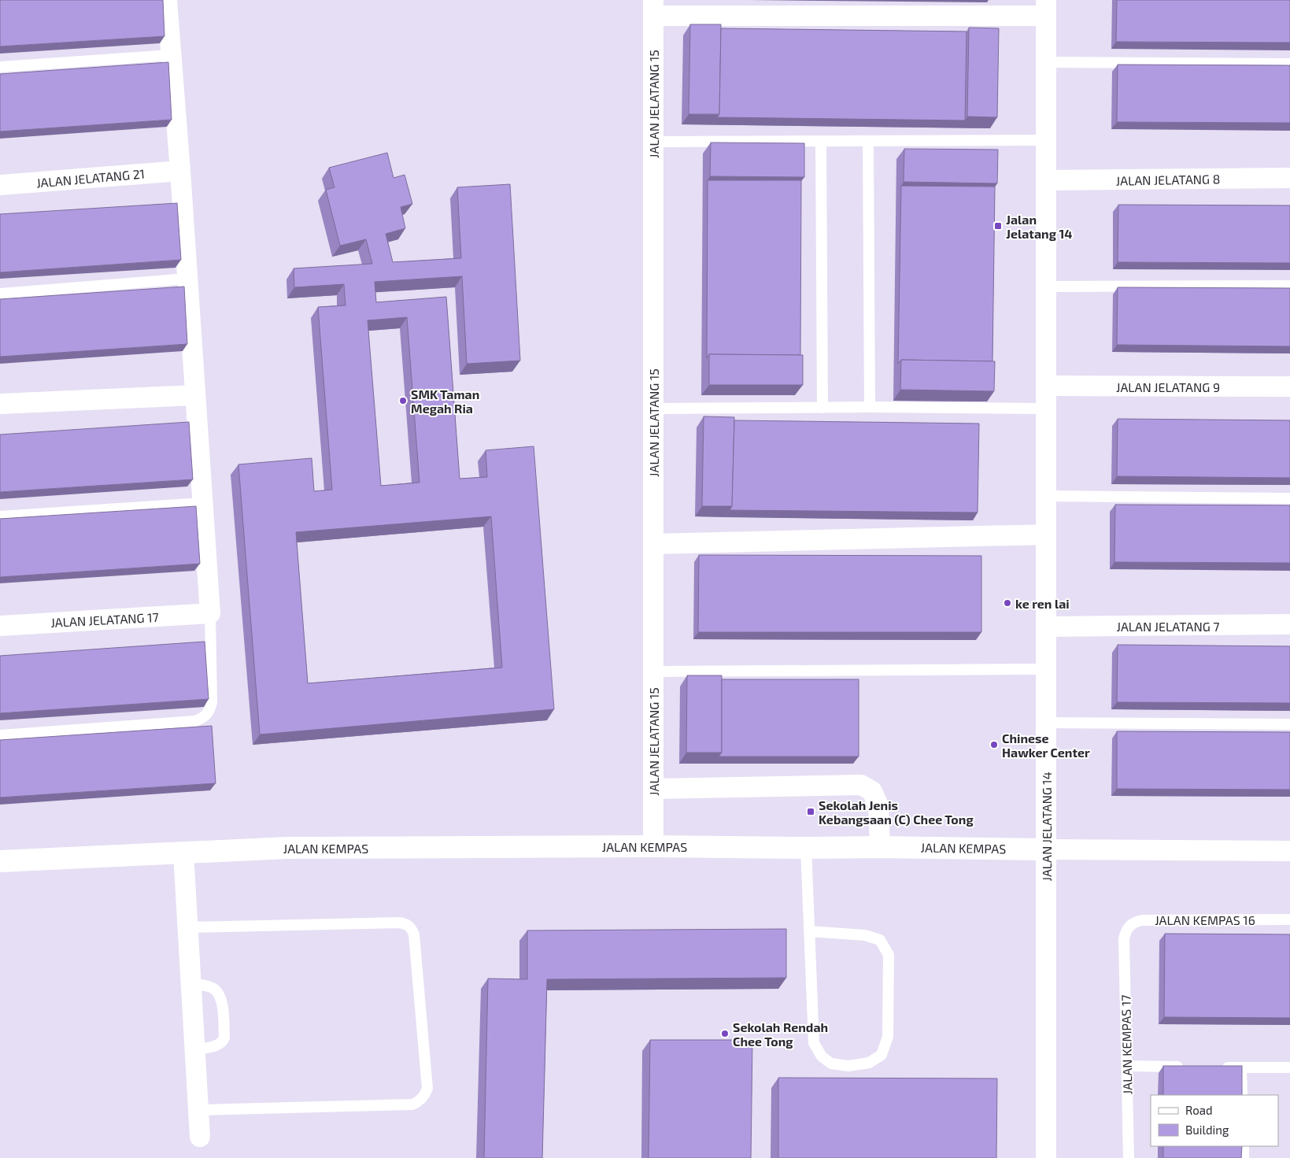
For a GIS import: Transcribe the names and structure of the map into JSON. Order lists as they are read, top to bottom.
{
  "streets": {
    "street": [
      "JALAN JELATANG 15",
      "JALAN JELATANG 21",
      "JALAN JELATANG 8",
      "JALAN JELATANG 9",
      "JALAN JELATANG 17",
      "JALAN JELATANG 7",
      "JALAN JELATANG 14",
      "JALAN KEMPAS"
    ],
    "lane": ["JALAN KEMPAS 16", "JALAN KEMPAS 17"]
  },
  "crossings": [
    ["JALAN JELATANG 15", "JALAN KEMPAS"],
    ["JALAN JELATANG 8", "JALAN JELATANG 14"],
    ["JALAN JELATANG 9", "JALAN JELATANG 14"],
    ["JALAN JELATANG 7", "JALAN JELATANG 14"],
    ["JALAN JELATANG 14", "JALAN KEMPAS"],
    ["JALAN KEMPAS 16", "JALAN KEMPAS 17"]
  ],
  "places": {
    "transit": ["Jalan Jelatang 14", "Sekolah Jenis Kebangsaan (C) Chee Tong"],
    "other": [
      "SMK Taman Megah Ria",
      "ke ren lai",
      "Chinese Hawker Center",
      "Sekolah Rendah Chee Tong"
    ]
  },
  "legend": ["Road", "Building"]
}
